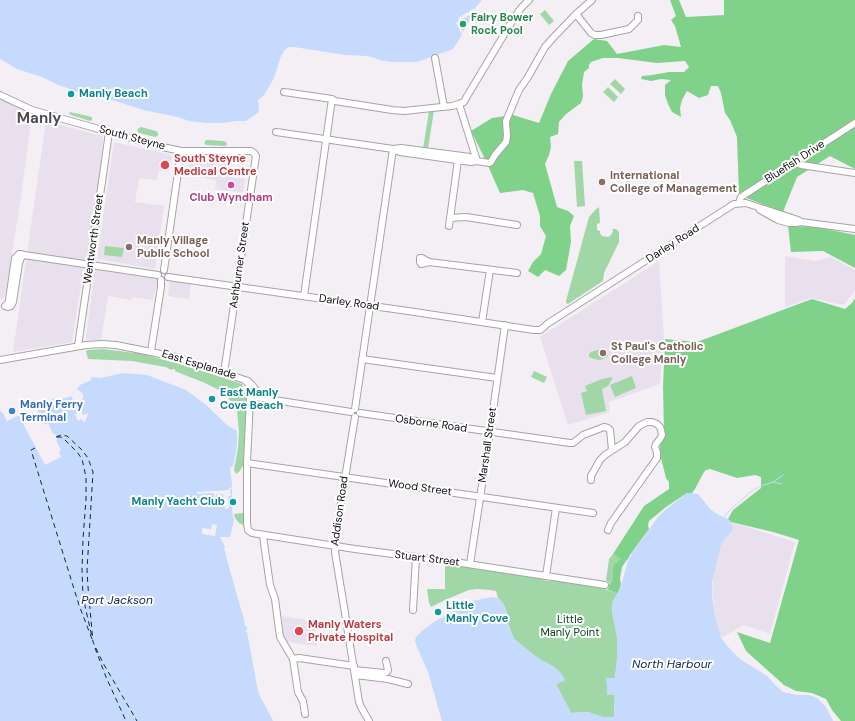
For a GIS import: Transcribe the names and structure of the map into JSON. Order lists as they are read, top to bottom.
{
  "streets": {
    "street": [
      "South Steyne",
      "Bluefish Drive",
      "Wentworth Street",
      "Darley Road",
      "Ashburner Street",
      "East Esplanade",
      "Osborne Road",
      "Marshall Street",
      "Wood Street",
      "Addison Road",
      "Stuart Street"
    ]
  },
  "crossings": [
    ["South Steyne", "Wentworth Street"],
    ["South Steyne", "Ashburner Street"],
    ["Bluefish Drive", "Darley Road"],
    ["Wentworth Street", "East Esplanade"],
    ["Darley Road", "Ashburner Street"],
    ["Darley Road", "Marshall Street"],
    ["Darley Road", "Addison Road"],
    ["Ashburner Street", "East Esplanade"],
    ["East Esplanade", "Osborne Road"],
    ["East Esplanade", "Wood Street"],
    ["East Esplanade", "Stuart Street"],
    ["Osborne Road", "Marshall Street"],
    ["Osborne Road", "Addison Road"],
    ["Marshall Street", "Wood Street"],
    ["Marshall Street", "Stuart Street"],
    ["Wood Street", "Addison Road"],
    ["Addison Road", "Stuart Street"]
  ],
  "districts": ["Manly"],
  "water": ["Port Jackson", "North Harbour"],
  "parks": ["Little Manly Point"],
  "places": [
    "Fairy Bower Rock Pool",
    "Manly Beach",
    "South Steyne Medical Centre",
    "International College of Management",
    "Club Wyndham",
    "Manly Village Public School",
    "St Paul's Catholic College Manly",
    "East Manly Cove Beach",
    "Manly Ferry Terminal",
    "Manly Yacht Club",
    "Little Manly Cove",
    "Manly Waters Private Hospital"
  ]
}
